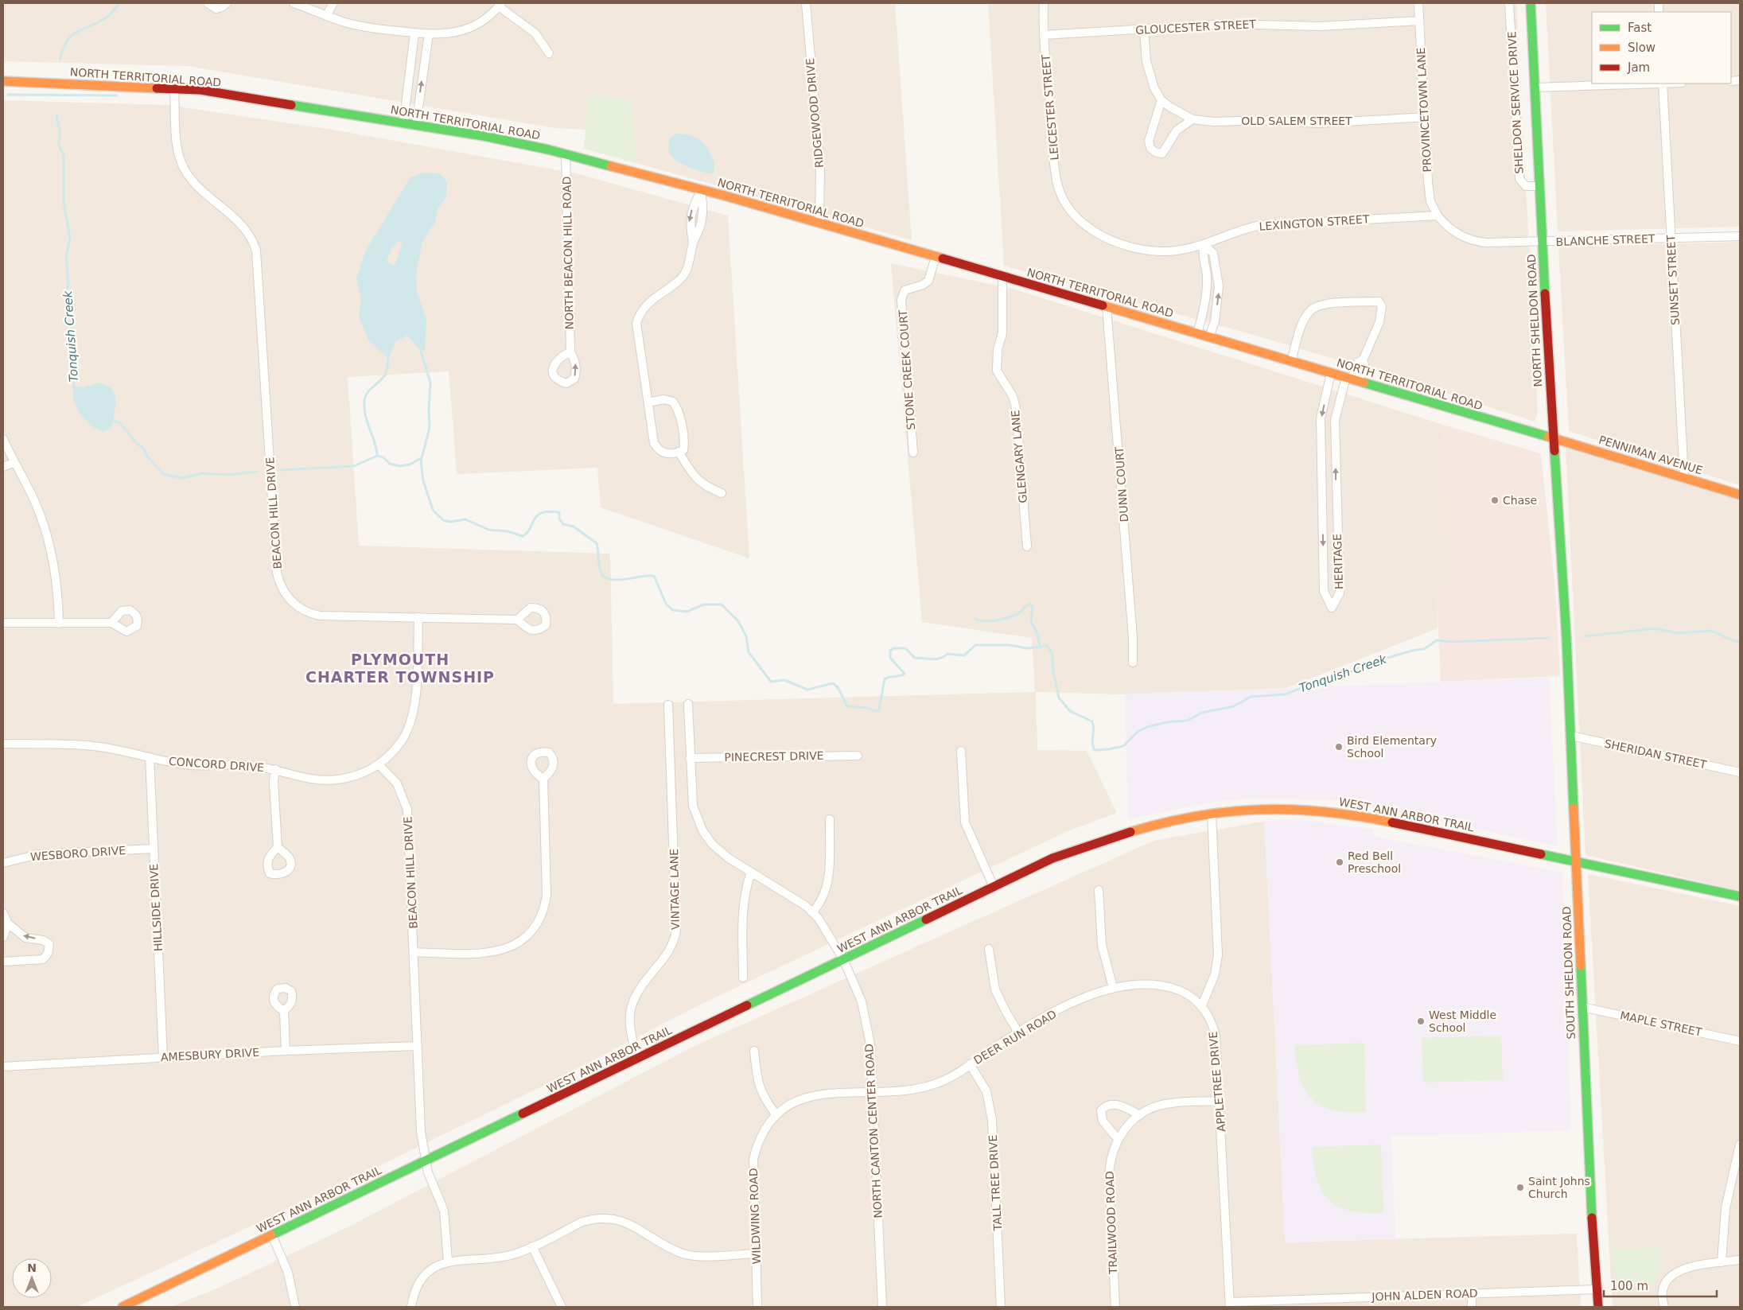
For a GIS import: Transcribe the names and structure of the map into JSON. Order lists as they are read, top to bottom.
{
  "streets": {
    "main road": [
      "NORTH TERRITORIAL ROAD",
      "NORTH SHELDON ROAD",
      "PENNIMAN AVENUE",
      "WEST ANN ARBOR TRAIL",
      "SOUTH SHELDON ROAD"
    ],
    "street": [
      "GLOUCESTER STREET",
      "SHELDON SERVICE DRIVE",
      "LEICESTER STREET",
      "PROVINCETOWN LANE",
      "RIDGEWOOD DRIVE",
      "OLD SALEM STREET",
      "LEXINGTON STREET",
      "BLANCHE STREET",
      "NORTH BEACON HILL ROAD",
      "SUNSET STREET",
      "STONE CREEK COURT",
      "GLENGARY LANE",
      "DUNN COURT",
      "BEACON HILL DRIVE",
      "HERITAGE",
      "SHERIDAN STREET",
      "PINECREST DRIVE",
      "CONCORD DRIVE",
      "WESBORO DRIVE",
      "VINTAGE LANE",
      "HILLSIDE DRIVE",
      "MAPLE STREET",
      "DEER RUN ROAD",
      "AMESBURY DRIVE",
      "APPLETREE DRIVE",
      "NORTH CANTON CENTER ROAD",
      "TALL TREE DRIVE",
      "WILDWING ROAD",
      "TRAILWOOD ROAD",
      "JOHN ALDEN ROAD"
    ]
  },
  "crossings": [
    ["GLOUCESTER STREET", "LEICESTER STREET"],
    ["GLOUCESTER STREET", "PROVINCETOWN LANE"],
    ["GLOUCESTER STREET", "OLD SALEM STREET"],
    ["NORTH TERRITORIAL ROAD", "RIDGEWOOD DRIVE"],
    ["NORTH TERRITORIAL ROAD", "NORTH BEACON HILL ROAD"],
    ["NORTH TERRITORIAL ROAD", "NORTH SHELDON ROAD"],
    ["NORTH TERRITORIAL ROAD", "STONE CREEK COURT"],
    ["NORTH TERRITORIAL ROAD", "PENNIMAN AVENUE"],
    ["NORTH TERRITORIAL ROAD", "GLENGARY LANE"],
    ["NORTH TERRITORIAL ROAD", "DUNN COURT"],
    ["NORTH TERRITORIAL ROAD", "BEACON HILL DRIVE"],
    ["NORTH TERRITORIAL ROAD", "HERITAGE"],
    ["SHELDON SERVICE DRIVE", "NORTH SHELDON ROAD"],
    ["LEICESTER STREET", "LEXINGTON STREET"],
    ["PROVINCETOWN LANE", "OLD SALEM STREET"],
    ["PROVINCETOWN LANE", "LEXINGTON STREET"],
    ["BLANCHE STREET", "SUNSET STREET"],
    ["BLANCHE STREET", "NORTH SHELDON ROAD"],
    ["SUNSET STREET", "PENNIMAN AVENUE"],
    ["NORTH SHELDON ROAD", "PENNIMAN AVENUE"],
    ["NORTH SHELDON ROAD", "SOUTH SHELDON ROAD"],
    ["BEACON HILL DRIVE", "CONCORD DRIVE"],
    ["BEACON HILL DRIVE", "WEST ANN ARBOR TRAIL"],
    ["BEACON HILL DRIVE", "AMESBURY DRIVE"],
    ["SHERIDAN STREET", "SOUTH SHELDON ROAD"],
    ["CONCORD DRIVE", "HILLSIDE DRIVE"],
    ["WEST ANN ARBOR TRAIL", "VINTAGE LANE"],
    ["WEST ANN ARBOR TRAIL", "SOUTH SHELDON ROAD"],
    ["WEST ANN ARBOR TRAIL", "NORTH CANTON CENTER ROAD"],
    ["WESBORO DRIVE", "HILLSIDE DRIVE"],
    ["HILLSIDE DRIVE", "AMESBURY DRIVE"],
    ["SOUTH SHELDON ROAD", "MAPLE STREET"],
    ["SOUTH SHELDON ROAD", "JOHN ALDEN ROAD"],
    ["DEER RUN ROAD", "APPLETREE DRIVE"],
    ["DEER RUN ROAD", "NORTH CANTON CENTER ROAD"],
    ["DEER RUN ROAD", "TALL TREE DRIVE"],
    ["DEER RUN ROAD", "WILDWING ROAD"],
    ["APPLETREE DRIVE", "TRAILWOOD ROAD"],
    ["APPLETREE DRIVE", "JOHN ALDEN ROAD"],
    ["NORTH CANTON CENTER ROAD", "WILDWING ROAD"]
  ],
  "districts": ["PLYMOUTH CHARTER TOWNSHIP"],
  "water": ["Tonquish Creek"],
  "places": [
    "Chase",
    "Bird Elementary School",
    "Red Bell Preschool",
    "West Middle School",
    "Saint Johns Church"
  ],
  "legend": ["Fast", "Slow", "Jam"],
  "scale_bar": "100 m",
  "north": "top"
}
